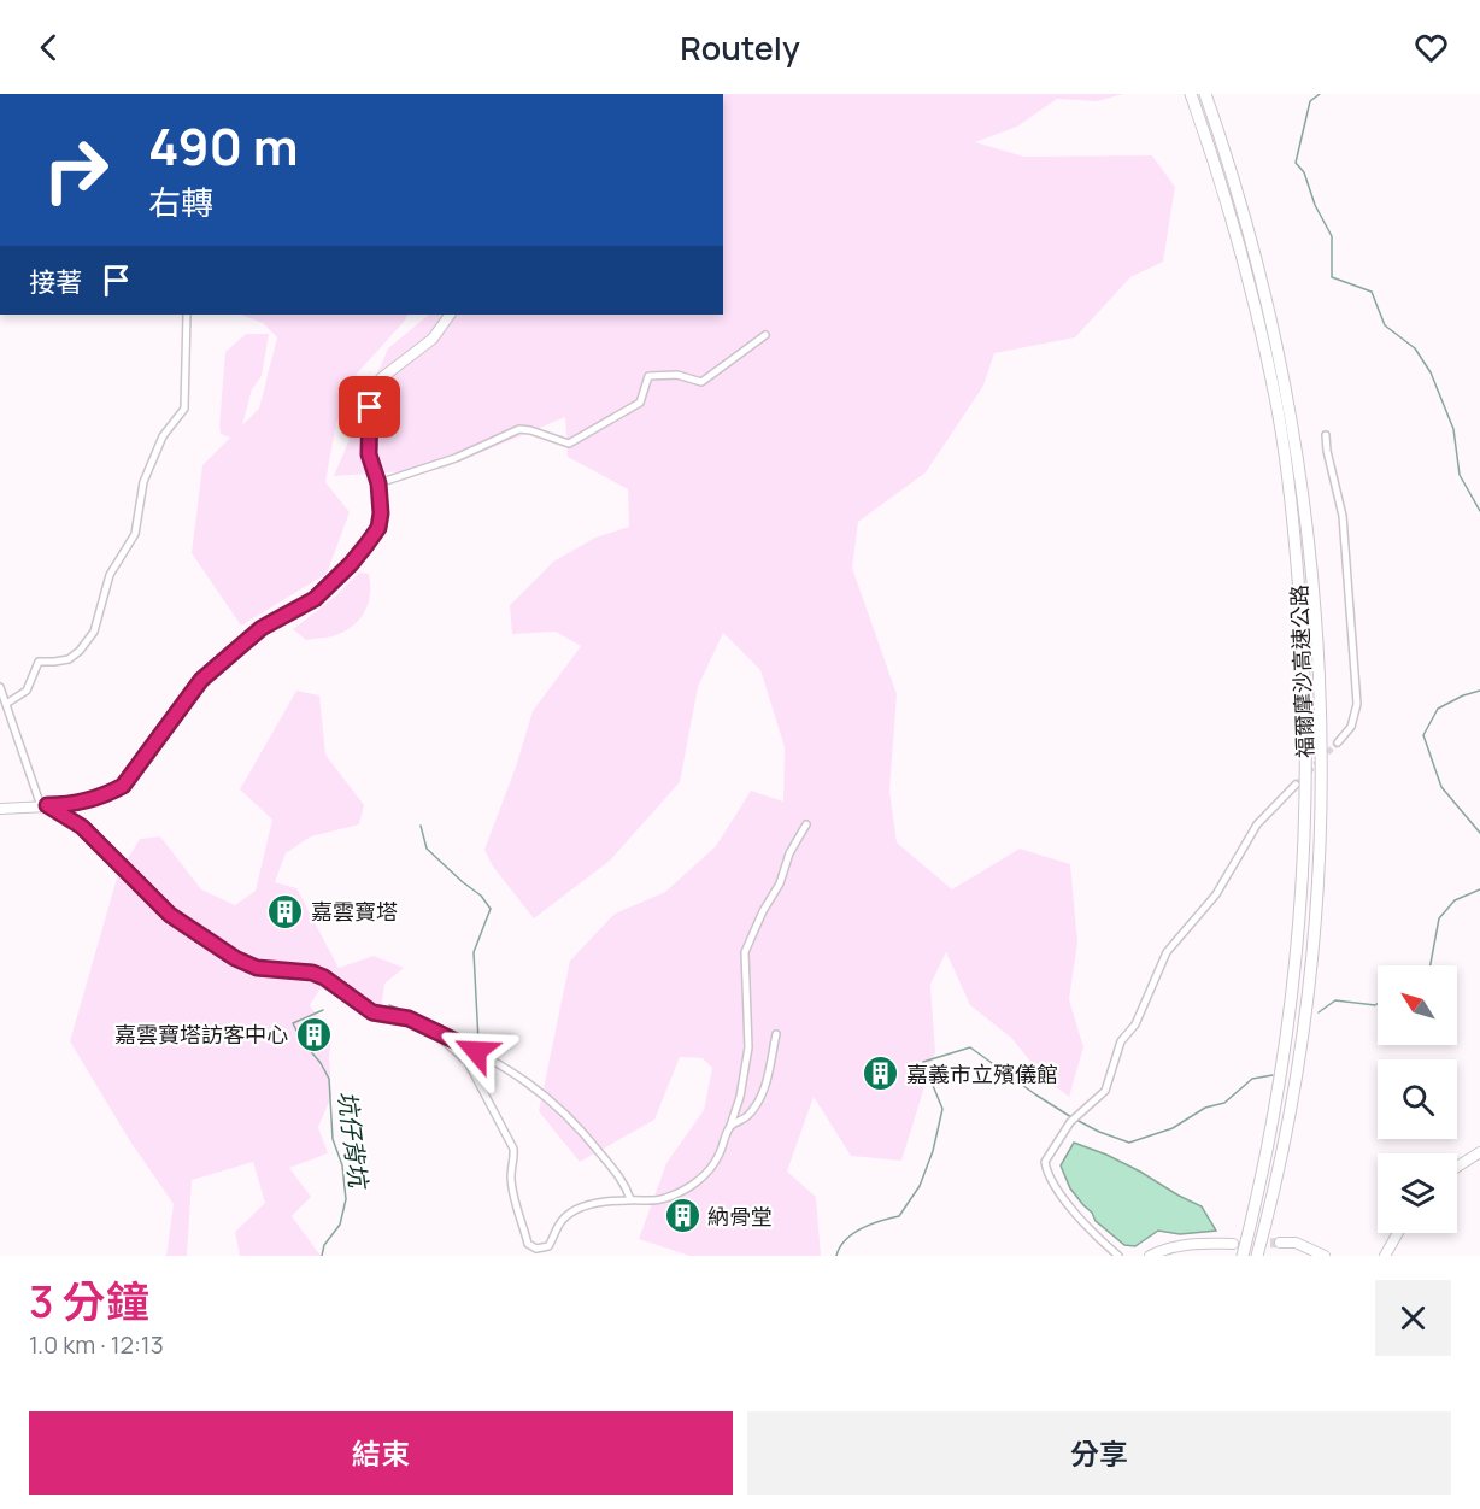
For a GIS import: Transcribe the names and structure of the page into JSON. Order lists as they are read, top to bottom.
{
  "streets": {
    "highway": ["福爾摩沙高速公路"]
  },
  "water": ["坑仔背坑"],
  "places": {
    "building": [
      "嘉雲寶塔",
      "嘉雲寶塔訪客中心",
      "嘉義市立殯儀館",
      "納骨堂"
    ]
  },
  "north": "top left",
  "page": {
    "header": "Routely",
    "turn": ["490 m", "右轉"],
    "then": "接著",
    "heading": ["3 分鐘", "1.0 km · 12:13"],
    "buttons": ["結束", "分享"]
  }
}
